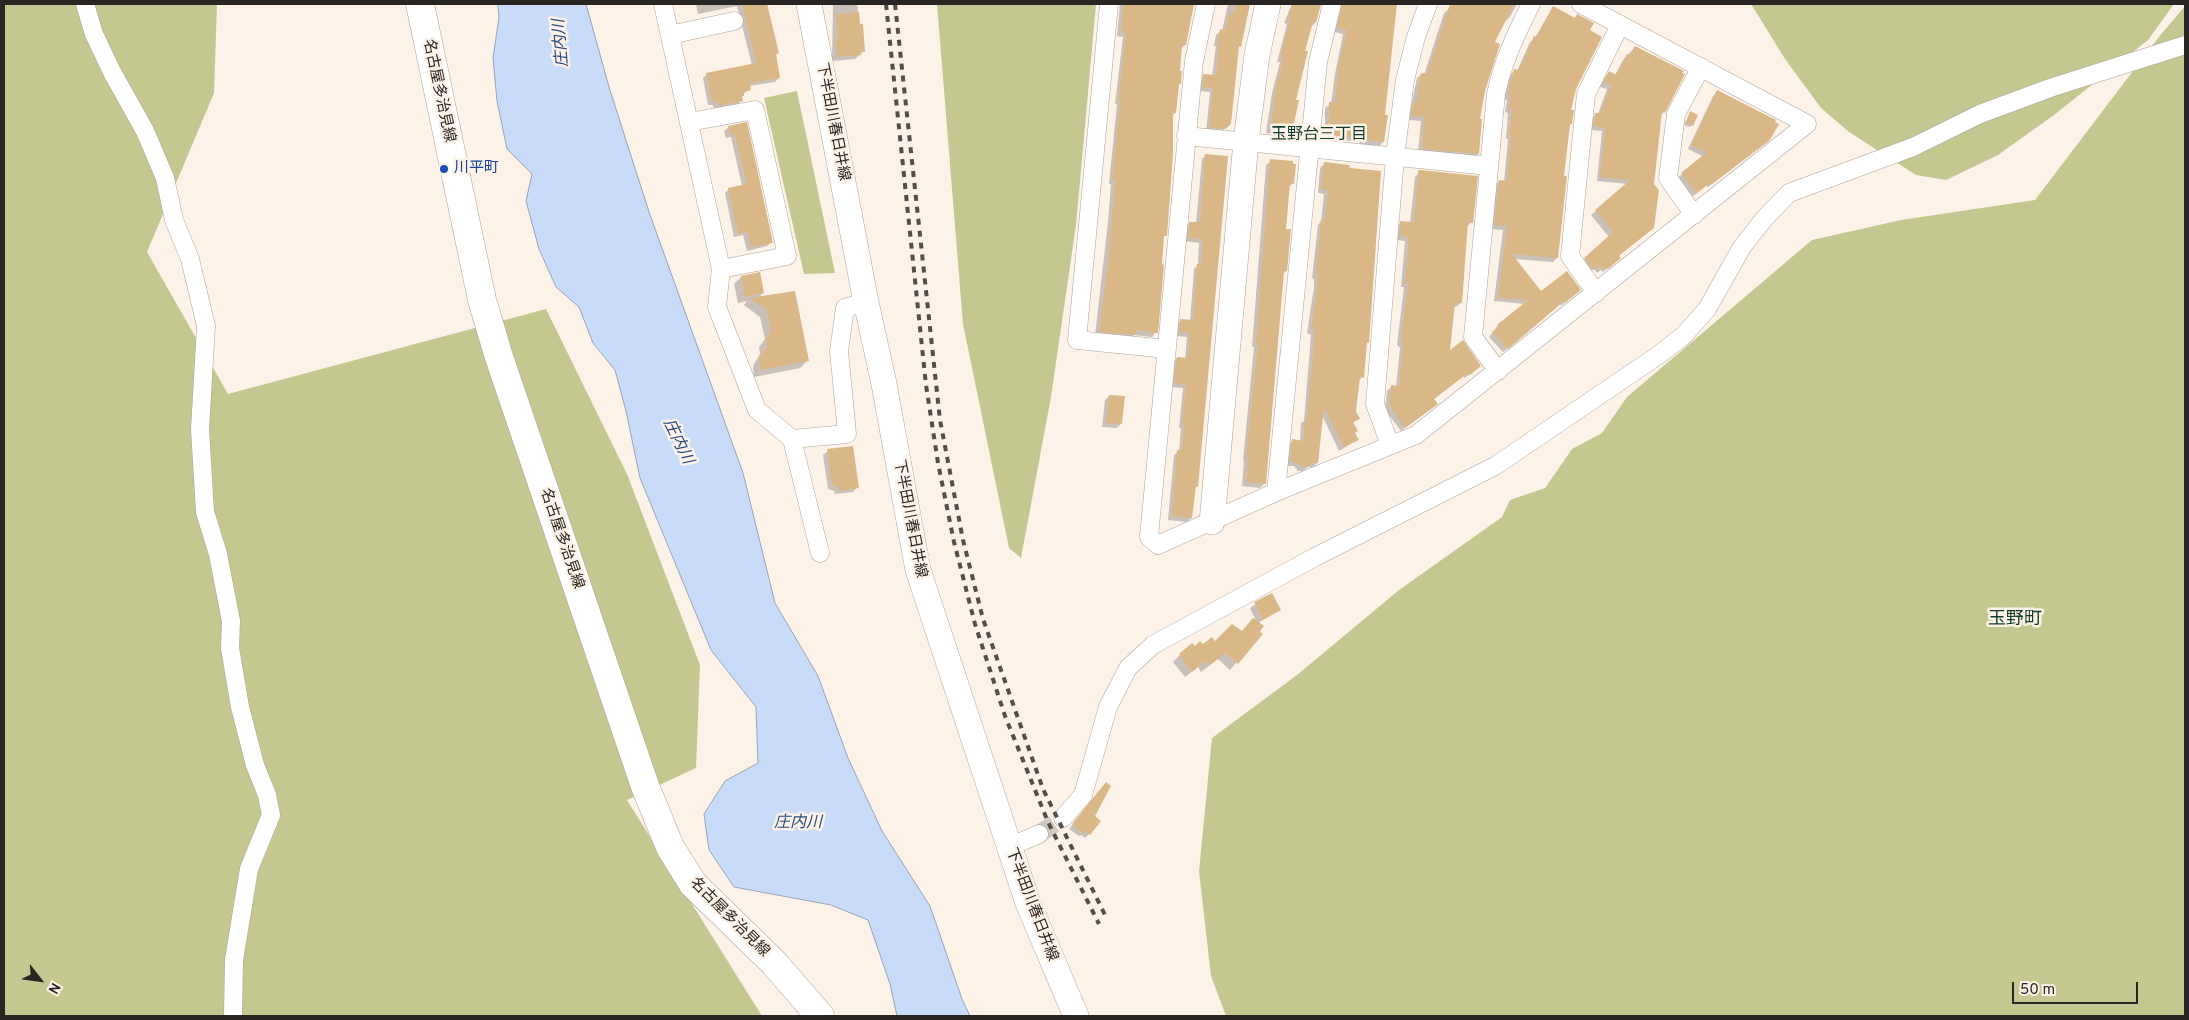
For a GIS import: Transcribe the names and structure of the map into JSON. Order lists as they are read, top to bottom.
{
  "streets": {
    "main road": ["名古屋多治見線", "下半田川春日井線"]
  },
  "districts": ["玉野台三丁目", "玉野町"],
  "water": ["庄内川"],
  "places": ["川平町"],
  "scale_bar": "50 m",
  "north": "bottom right"
}
